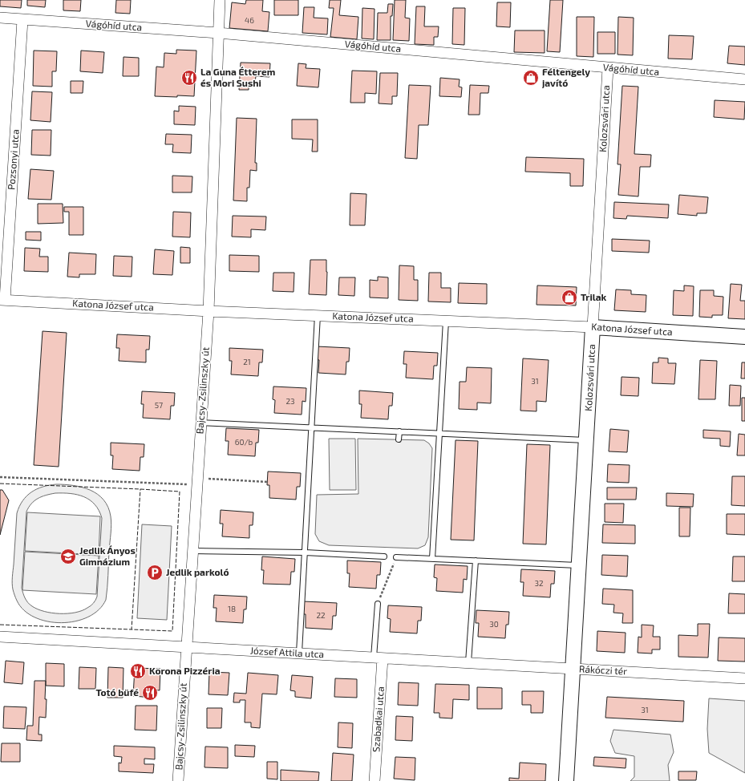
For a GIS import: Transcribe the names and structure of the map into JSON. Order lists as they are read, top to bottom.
{
  "streets": {
    "street": [
      "Vágóhíd utca",
      "Kolozsvári utca",
      "Pozsonyi utca",
      "Katona József utca",
      "Bajcsy-Zsilinszky út",
      "József Attila utca",
      "Rákóczi tér",
      "Szabadkai utca"
    ]
  },
  "crossings": [
    ["Vágóhíd utca", "Kolozsvári utca"],
    ["Vágóhíd utca", "Pozsonyi utca"],
    ["Vágóhíd utca", "Bajcsy-Zsilinszky út"],
    ["Kolozsvári utca", "Katona József utca"],
    ["Kolozsvári utca", "József Attila utca"],
    ["Kolozsvári utca", "Rákóczi tér"],
    ["Pozsonyi utca", "Katona József utca"],
    ["Katona József utca", "Bajcsy-Zsilinszky út"],
    ["Bajcsy-Zsilinszky út", "József Attila utca"],
    ["József Attila utca", "Rákóczi tér"],
    ["József Attila utca", "Szabadkai utca"]
  ],
  "places": {
    "restaurant": ["La Guna Étterem és Mori Sushi", "Korona Pizzéria", "Totó büfé"],
    "shop": ["Féltengely javító", "Trilak"],
    "school or university": ["Jedlik Ányos Gimnázium"],
    "parking": ["Jedlik parkoló"]
  },
  "house_numbers": [
    "46",
    "21",
    "31",
    "23",
    "57",
    "60/b",
    "32",
    "18",
    "22",
    "30",
    "31"
  ]
}
